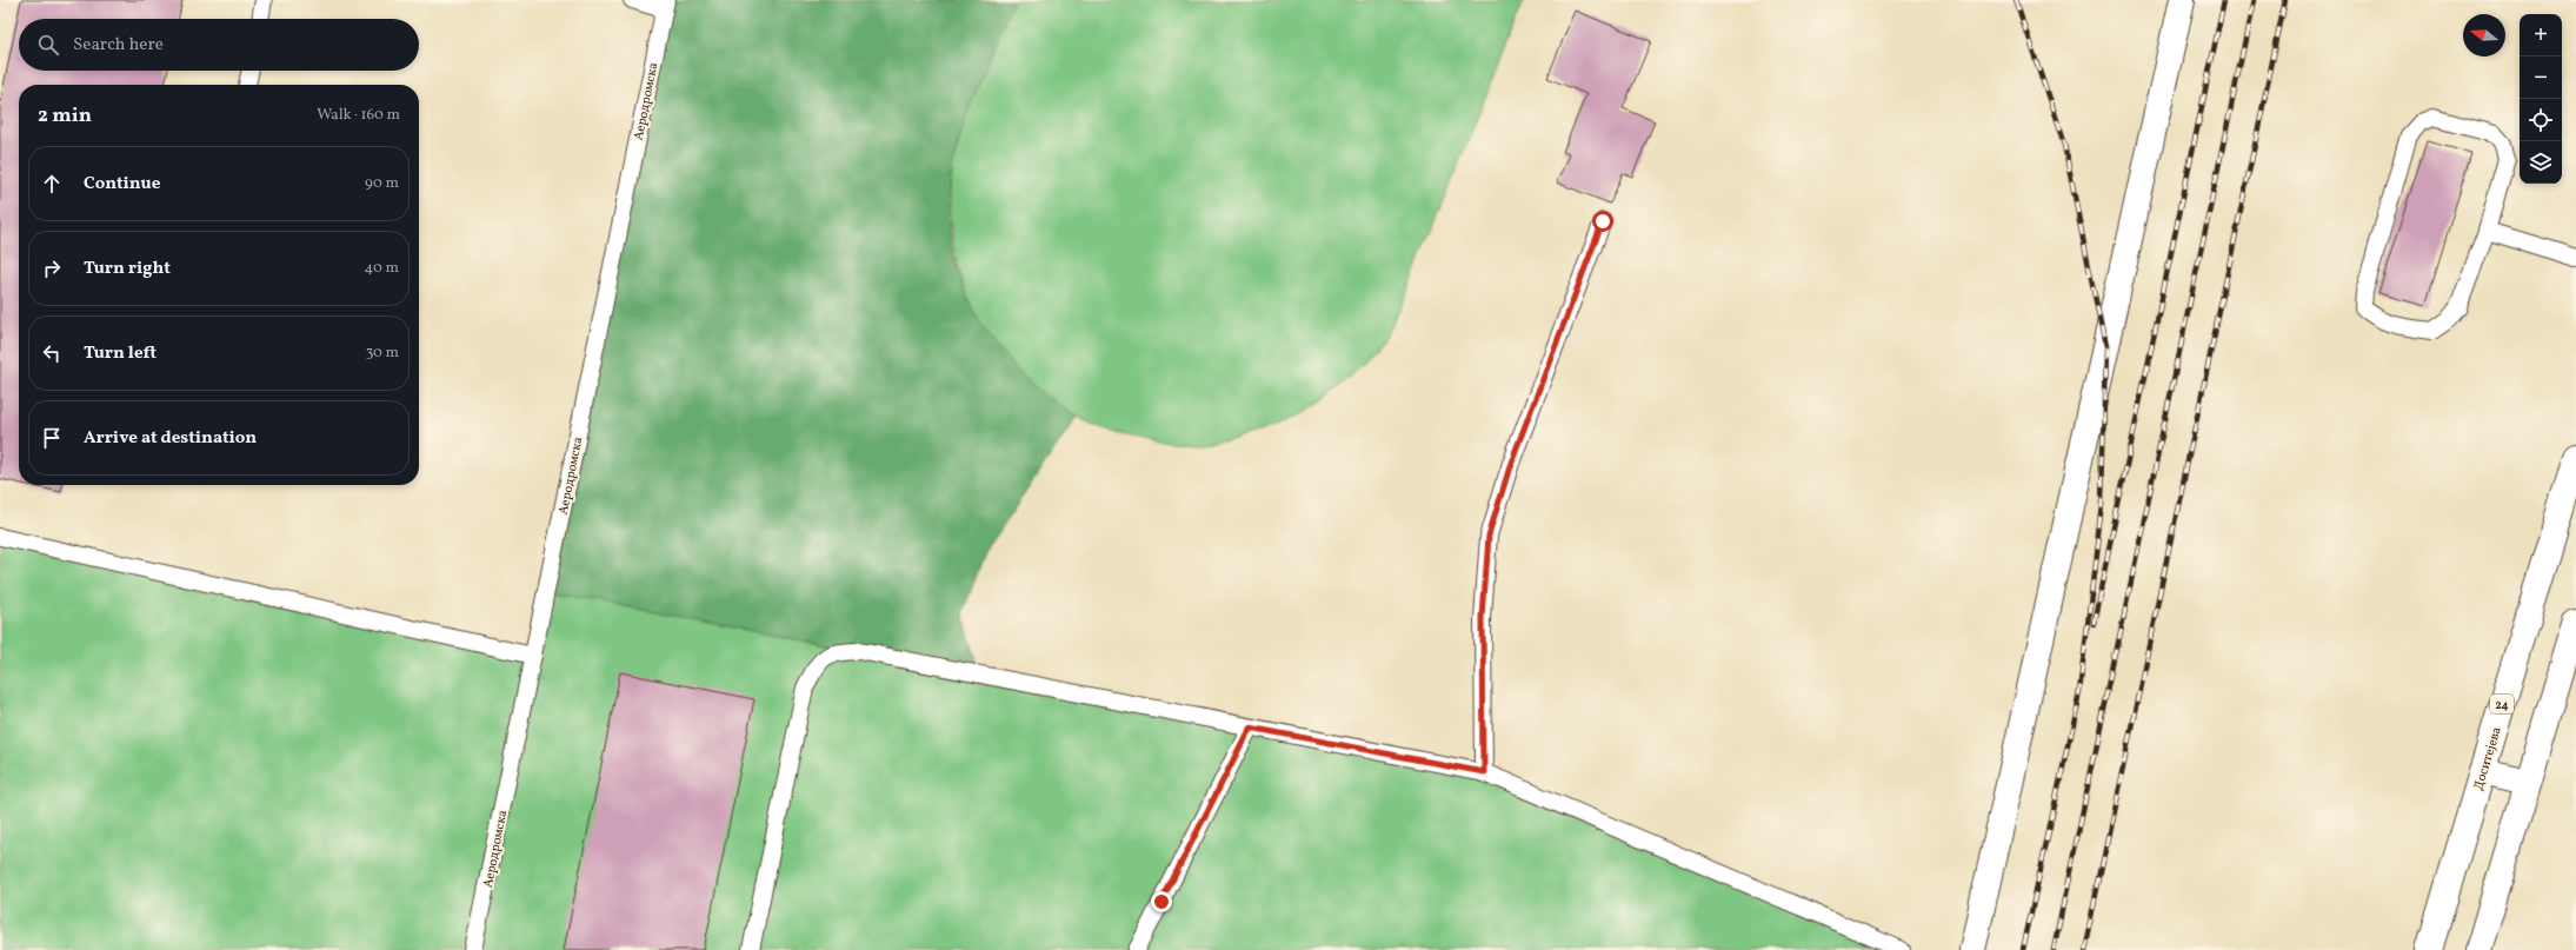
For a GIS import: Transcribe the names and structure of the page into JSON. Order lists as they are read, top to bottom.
{
  "streets": {
    "street": ["24", "Доситејева"],
    "lane": ["Аеродромска"]
  },
  "north": "left",
  "page": {
    "map_buttons": ["+", "−"],
    "search": "Search here",
    "heading": ["2 min", "Walk · 160 m"],
    "list": [
      ["Continue", "90 m"],
      ["Turn right", "40 m"],
      ["Turn left", "30 m"],
      "Arrive at destination"
    ]
  }
}
